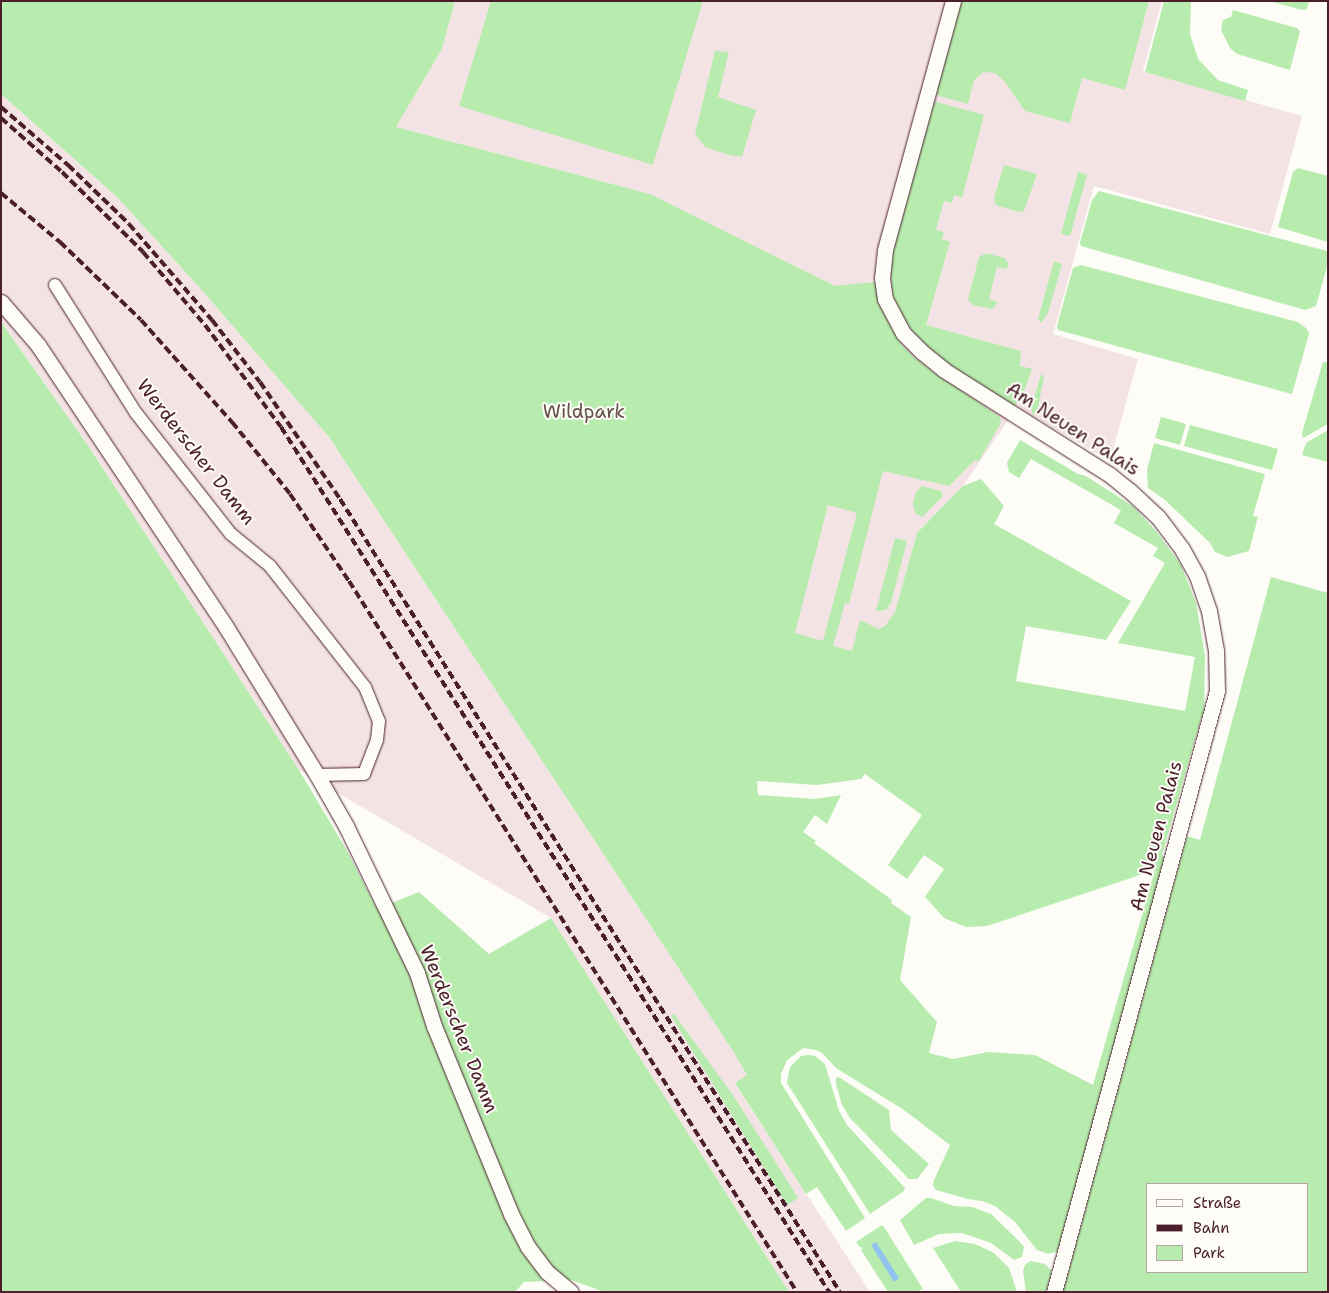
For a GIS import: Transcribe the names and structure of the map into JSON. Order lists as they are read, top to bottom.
{
  "streets": {
    "street": ["Am Neuen Palais", "Werderscher Damm"]
  },
  "parks": ["Wildpark"],
  "legend": ["Straße", "Bahn", "Park"]
}
